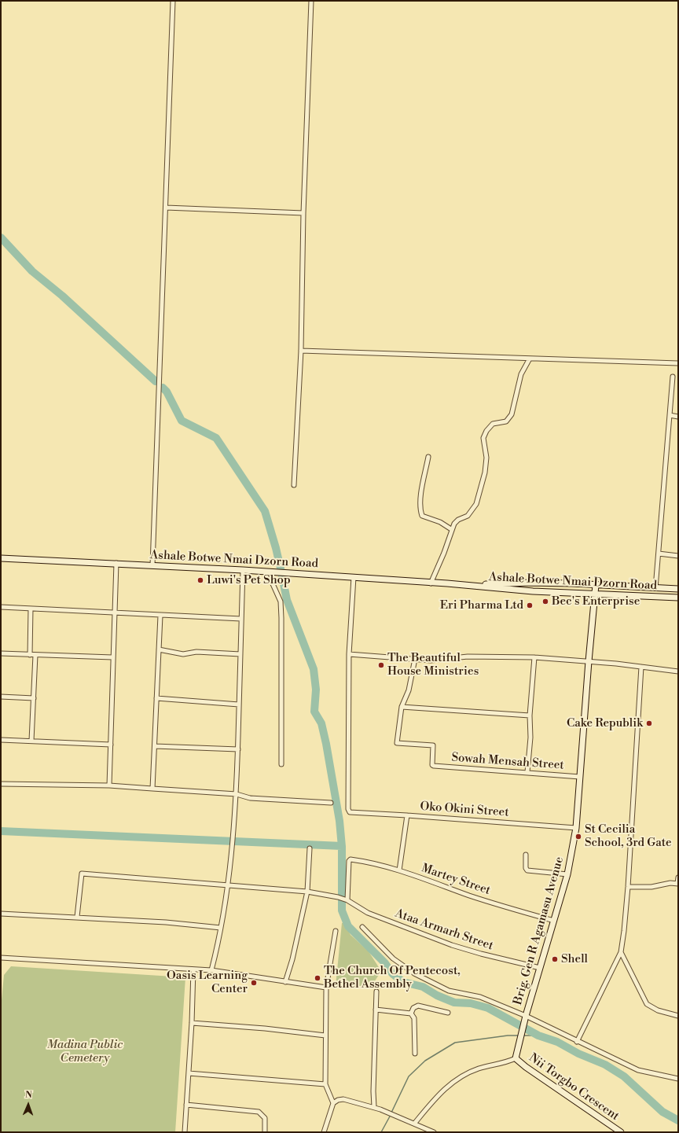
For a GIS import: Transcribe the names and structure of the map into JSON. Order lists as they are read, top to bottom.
{
  "streets": {
    "main road": ["Ashale Botwe Nmai Dzorn Road", "Brig. Gen R Agamasu Avenue", "Nii Torgbo Crescent"],
    "street": [
      "Sowah Mensah Street",
      "Oko Okini Street",
      "Martey Street",
      "Ataa Armarh Street"
    ]
  },
  "crossings": [
    ["Ashale Botwe Nmai Dzorn Road", "Brig. Gen R Agamasu Avenue"],
    ["Sowah Mensah Street", "Brig. Gen R Agamasu Avenue"],
    ["Oko Okini Street", "Brig. Gen R Agamasu Avenue"],
    ["Martey Street", "Ataa Armarh Street"],
    ["Martey Street", "Brig. Gen R Agamasu Avenue"],
    ["Ataa Armarh Street", "Brig. Gen R Agamasu Avenue"],
    ["Brig. Gen R Agamasu Avenue", "Nii Torgbo Crescent"]
  ],
  "parks": ["Madina Public Cemetery"],
  "places": [
    "Luwi's Pet Shop",
    "Bec's Enterprise",
    "Eri Pharma Ltd",
    "The Beautiful House Ministries",
    "Cake Republik",
    "St Cecilia School, 3rd Gate",
    "Shell",
    "The Church Of Pentecost, Bethel Assembly",
    "Oasis Learning Center"
  ],
  "north": "top"
}
